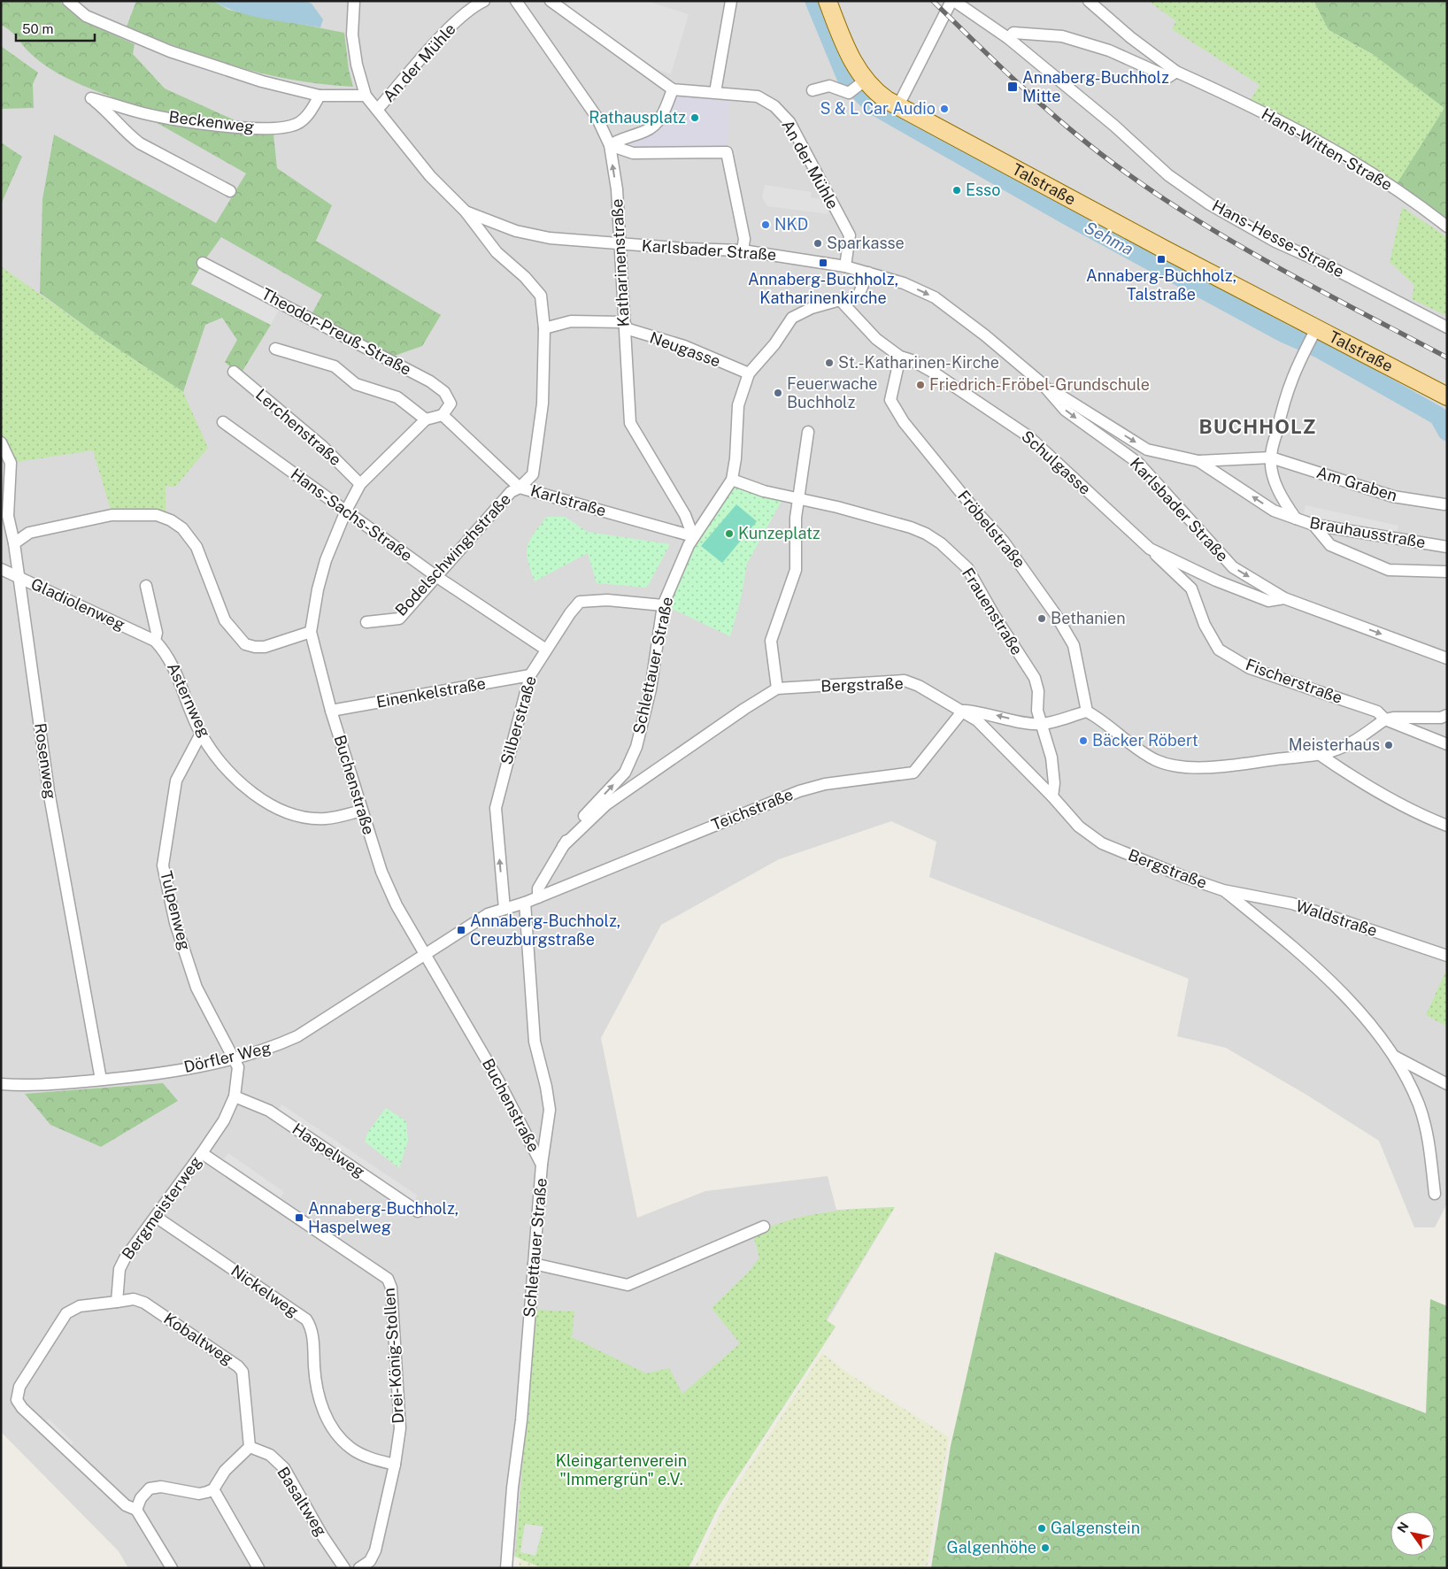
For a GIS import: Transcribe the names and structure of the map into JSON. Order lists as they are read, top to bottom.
{
  "streets": {
    "main road": ["Talstraße"],
    "street": [
      "An der Mühle",
      "Beckenweg",
      "Hans-Witten-Straße",
      "Hans-Hesse-Straße",
      "Karlsbader Straße",
      "Katharinenstraße",
      "Theodor-Preuß-Straße",
      "Neugasse",
      "Lerchenstraße",
      "Schulgasse",
      "Am Graben",
      "Karlstraße",
      "Hans-Sachs-Straße",
      "Fröbelstraße",
      "Brauhausstraße",
      "Bodelschwinghstraße",
      "Gladiolenweg",
      "Frauenstraße",
      "Schlettauer Straße",
      "Fischerstraße",
      "Bergstraße",
      "Einenkelstraße",
      "Asternweg",
      "Silberstraße",
      "Rosenweg",
      "Buchenstraße",
      "Teichstraße",
      "Tulpenweg",
      "Waldstraße",
      "Dörfler Weg",
      "Haspelweg",
      "Bergmeisterweg",
      "Nickelweg",
      "Kobaltweg",
      "Drei-König-Stollen",
      "Basaltweg"
    ]
  },
  "crossings": [
    ["An der Mühle", "Karlsbader Straße"],
    ["Hans-Witten-Straße", "Hans-Hesse-Straße"],
    ["Karlsbader Straße", "Katharinenstraße"],
    ["Karlsbader Straße", "Schulgasse"],
    ["Karlsbader Straße", "Bodelschwinghstraße"],
    ["Karlsbader Straße", "Schlettauer Straße"],
    ["Katharinenstraße", "Neugasse"],
    ["Katharinenstraße", "Karlstraße"],
    ["Katharinenstraße", "Schlettauer Straße"],
    ["Theodor-Preuß-Straße", "Karlstraße"],
    ["Neugasse", "Schlettauer Straße"],
    ["Lerchenstraße", "Buchenstraße"],
    ["Schulgasse", "Fröbelstraße"],
    ["Schulgasse", "Schlettauer Straße"],
    ["Schulgasse", "Fischerstraße"],
    ["Karlstraße", "Bodelschwinghstraße"],
    ["Karlstraße", "Schlettauer Straße"],
    ["Hans-Sachs-Straße", "Bodelschwinghstraße"],
    ["Hans-Sachs-Straße", "Silberstraße"],
    ["Hans-Sachs-Straße", "Buchenstraße"],
    ["Gladiolenweg", "Asternweg"],
    ["Gladiolenweg", "Rosenweg"],
    ["Frauenstraße", "Schlettauer Straße"],
    ["Frauenstraße", "Bergstraße"],
    ["Schlettauer Straße", "Bergstraße"],
    ["Schlettauer Straße", "Silberstraße"],
    ["Schlettauer Straße", "Buchenstraße"],
    ["Schlettauer Straße", "Teichstraße"],
    ["Bergstraße", "Teichstraße"],
    ["Bergstraße", "Waldstraße"],
    ["Einenkelstraße", "Silberstraße"],
    ["Einenkelstraße", "Buchenstraße"],
    ["Asternweg", "Buchenstraße"],
    ["Asternweg", "Tulpenweg"],
    ["Silberstraße", "Teichstraße"],
    ["Silberstraße", "Dörfler Weg"],
    ["Rosenweg", "Dörfler Weg"],
    ["Buchenstraße", "Dörfler Weg"],
    ["Teichstraße", "Dörfler Weg"],
    ["Tulpenweg", "Dörfler Weg"],
    ["Tulpenweg", "Bergmeisterweg"],
    ["Dörfler Weg", "Bergmeisterweg"],
    ["Haspelweg", "Bergmeisterweg"],
    ["Bergmeisterweg", "Nickelweg"],
    ["Bergmeisterweg", "Kobaltweg"],
    ["Bergmeisterweg", "Drei-König-Stollen"],
    ["Nickelweg", "Drei-König-Stollen"],
    ["Kobaltweg", "Basaltweg"]
  ],
  "one_way": ["Brauhausstraße", "Silberstraße"],
  "districts": ["BUCHHOLZ"],
  "water": ["Sehma"],
  "parks": ["Kleingartenverein \"Immergrün\" e.V."],
  "places": {
    "transit": [
      "Annaberg-Buchholz Mitte",
      "Annaberg-Buchholz, Talstraße",
      "Annaberg-Buchholz, Katharinenkirche",
      "Annaberg-Buchholz, Creuzburgstraße",
      "Annaberg-Buchholz, Haspelweg"
    ],
    "other": [
      "S & L Car Audio",
      "Rathausplatz",
      "Esso",
      "NKD",
      "Sparkasse",
      "St.-Katharinen-Kirche",
      "Friedrich-Fröbel-Grundschule",
      "Feuerwache Buchholz",
      "Kunzeplatz",
      "Bethanien",
      "Bäcker Röbert",
      "Meisterhaus",
      "Galgenstein",
      "Galgenhöhe"
    ]
  },
  "scale_bar": "50 m",
  "north": "top left"
}
